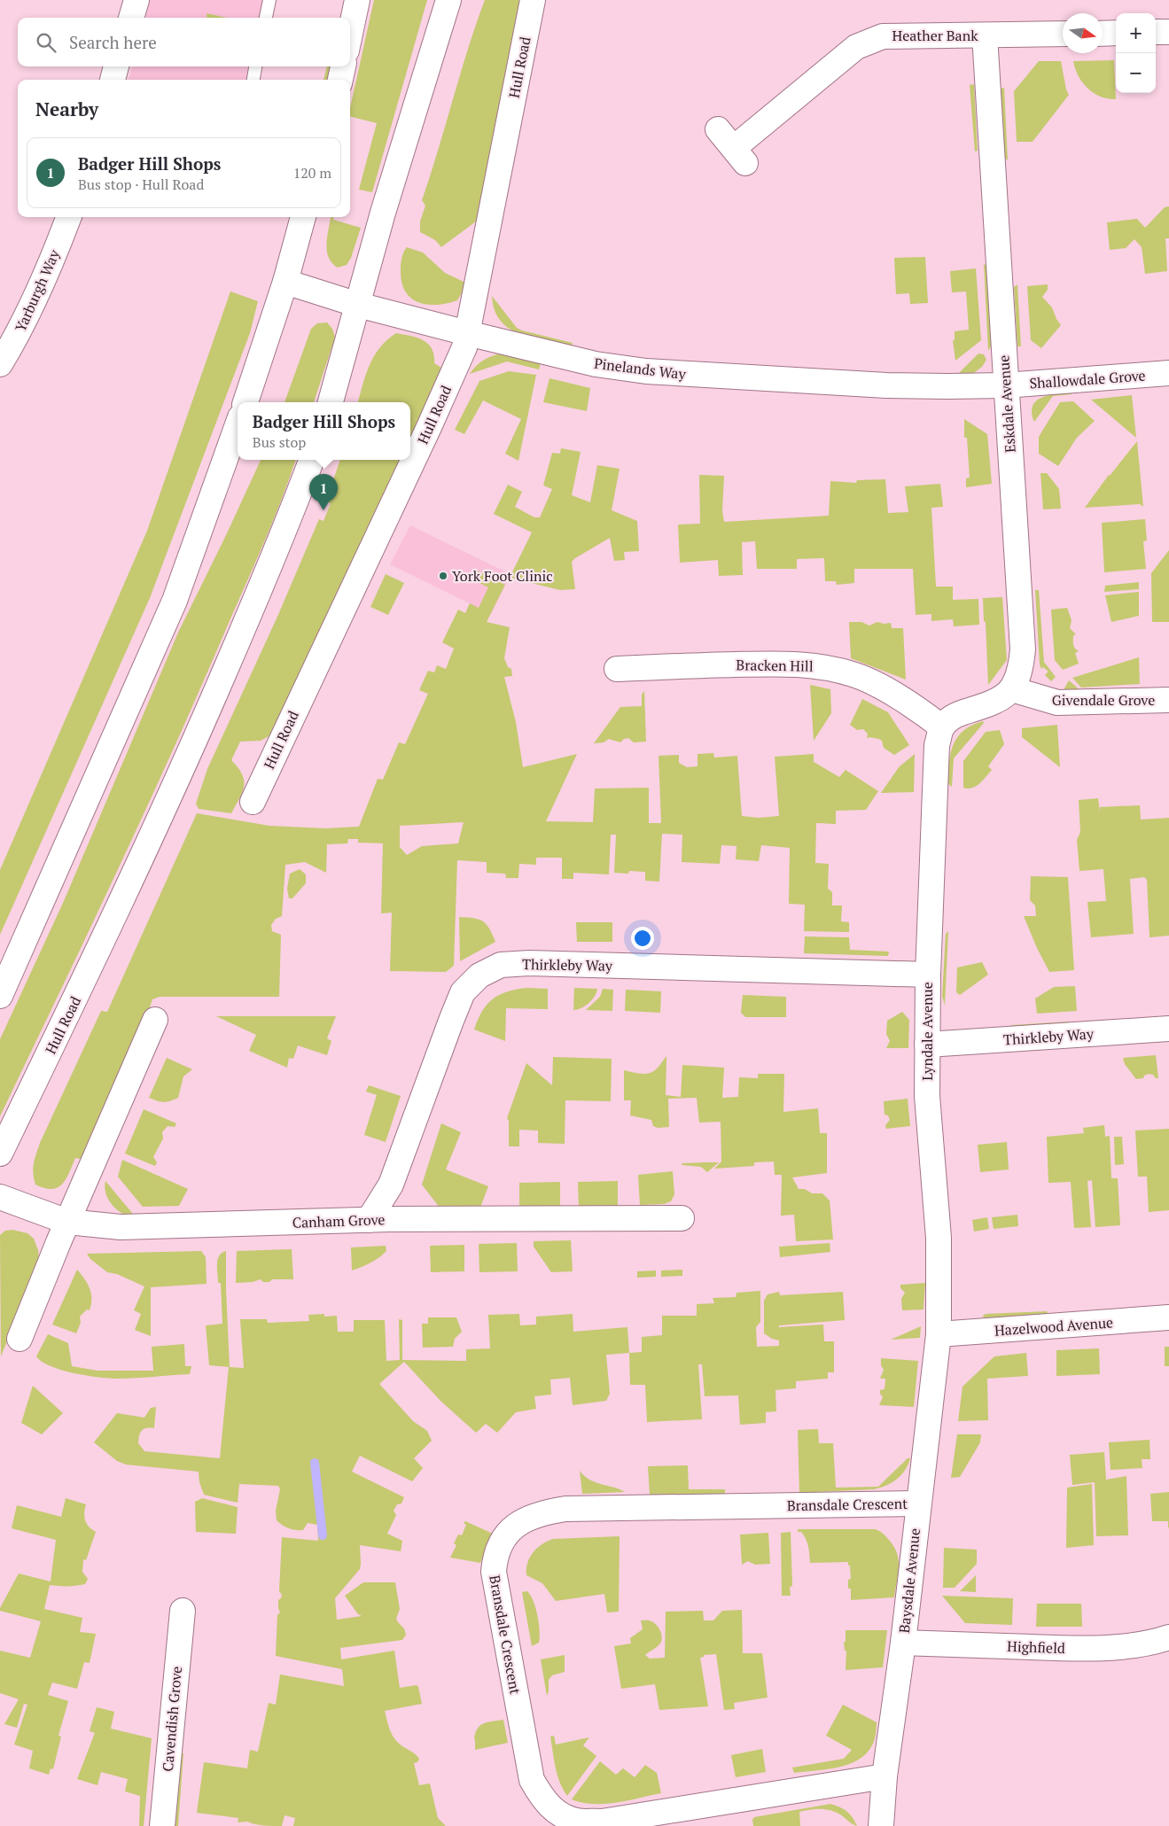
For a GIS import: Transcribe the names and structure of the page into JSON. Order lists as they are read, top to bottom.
{
  "streets": {
    "street": [
      "Heather Bank",
      "Hull Road",
      "Yarburgh Way",
      "Pinelands Way",
      "Shallowdale Grove",
      "Eskdale Avenue",
      "Bracken Hill",
      "Givendale Grove",
      "Thirkleby Way",
      "Lyndale Avenue",
      "Canham Grove",
      "Hazelwood Avenue",
      "Bransdale Crescent",
      "Baysdale Avenue",
      "Highfield",
      "Cavendish Grove"
    ]
  },
  "crossings": [
    ["Heather Bank", "Eskdale Avenue"],
    ["Hull Road", "Pinelands Way"],
    ["Pinelands Way", "Shallowdale Grove"],
    ["Pinelands Way", "Eskdale Avenue"],
    ["Shallowdale Grove", "Eskdale Avenue"],
    ["Eskdale Avenue", "Givendale Grove"],
    ["Bracken Hill", "Lyndale Avenue"],
    ["Thirkleby Way", "Lyndale Avenue"],
    ["Thirkleby Way", "Canham Grove"],
    ["Lyndale Avenue", "Hazelwood Avenue"],
    ["Lyndale Avenue", "Baysdale Avenue"],
    ["Hazelwood Avenue", "Baysdale Avenue"],
    ["Bransdale Crescent", "Baysdale Avenue"],
    ["Baysdale Avenue", "Highfield"]
  ],
  "places": ["York Foot Clinic"],
  "north": "right",
  "page": {
    "map_buttons": ["+", "−"],
    "search": "Search here",
    "heading": "Nearby",
    "list": [
      {
        "mark": "1",
        "name": "Badger Hill Shops",
        "note": "Bus stop · Hull Road",
        "value": "120 m"
      }
    ],
    "popup": ["Badger Hill Shops", "Bus stop"],
    "pins": "1"
  }
}
